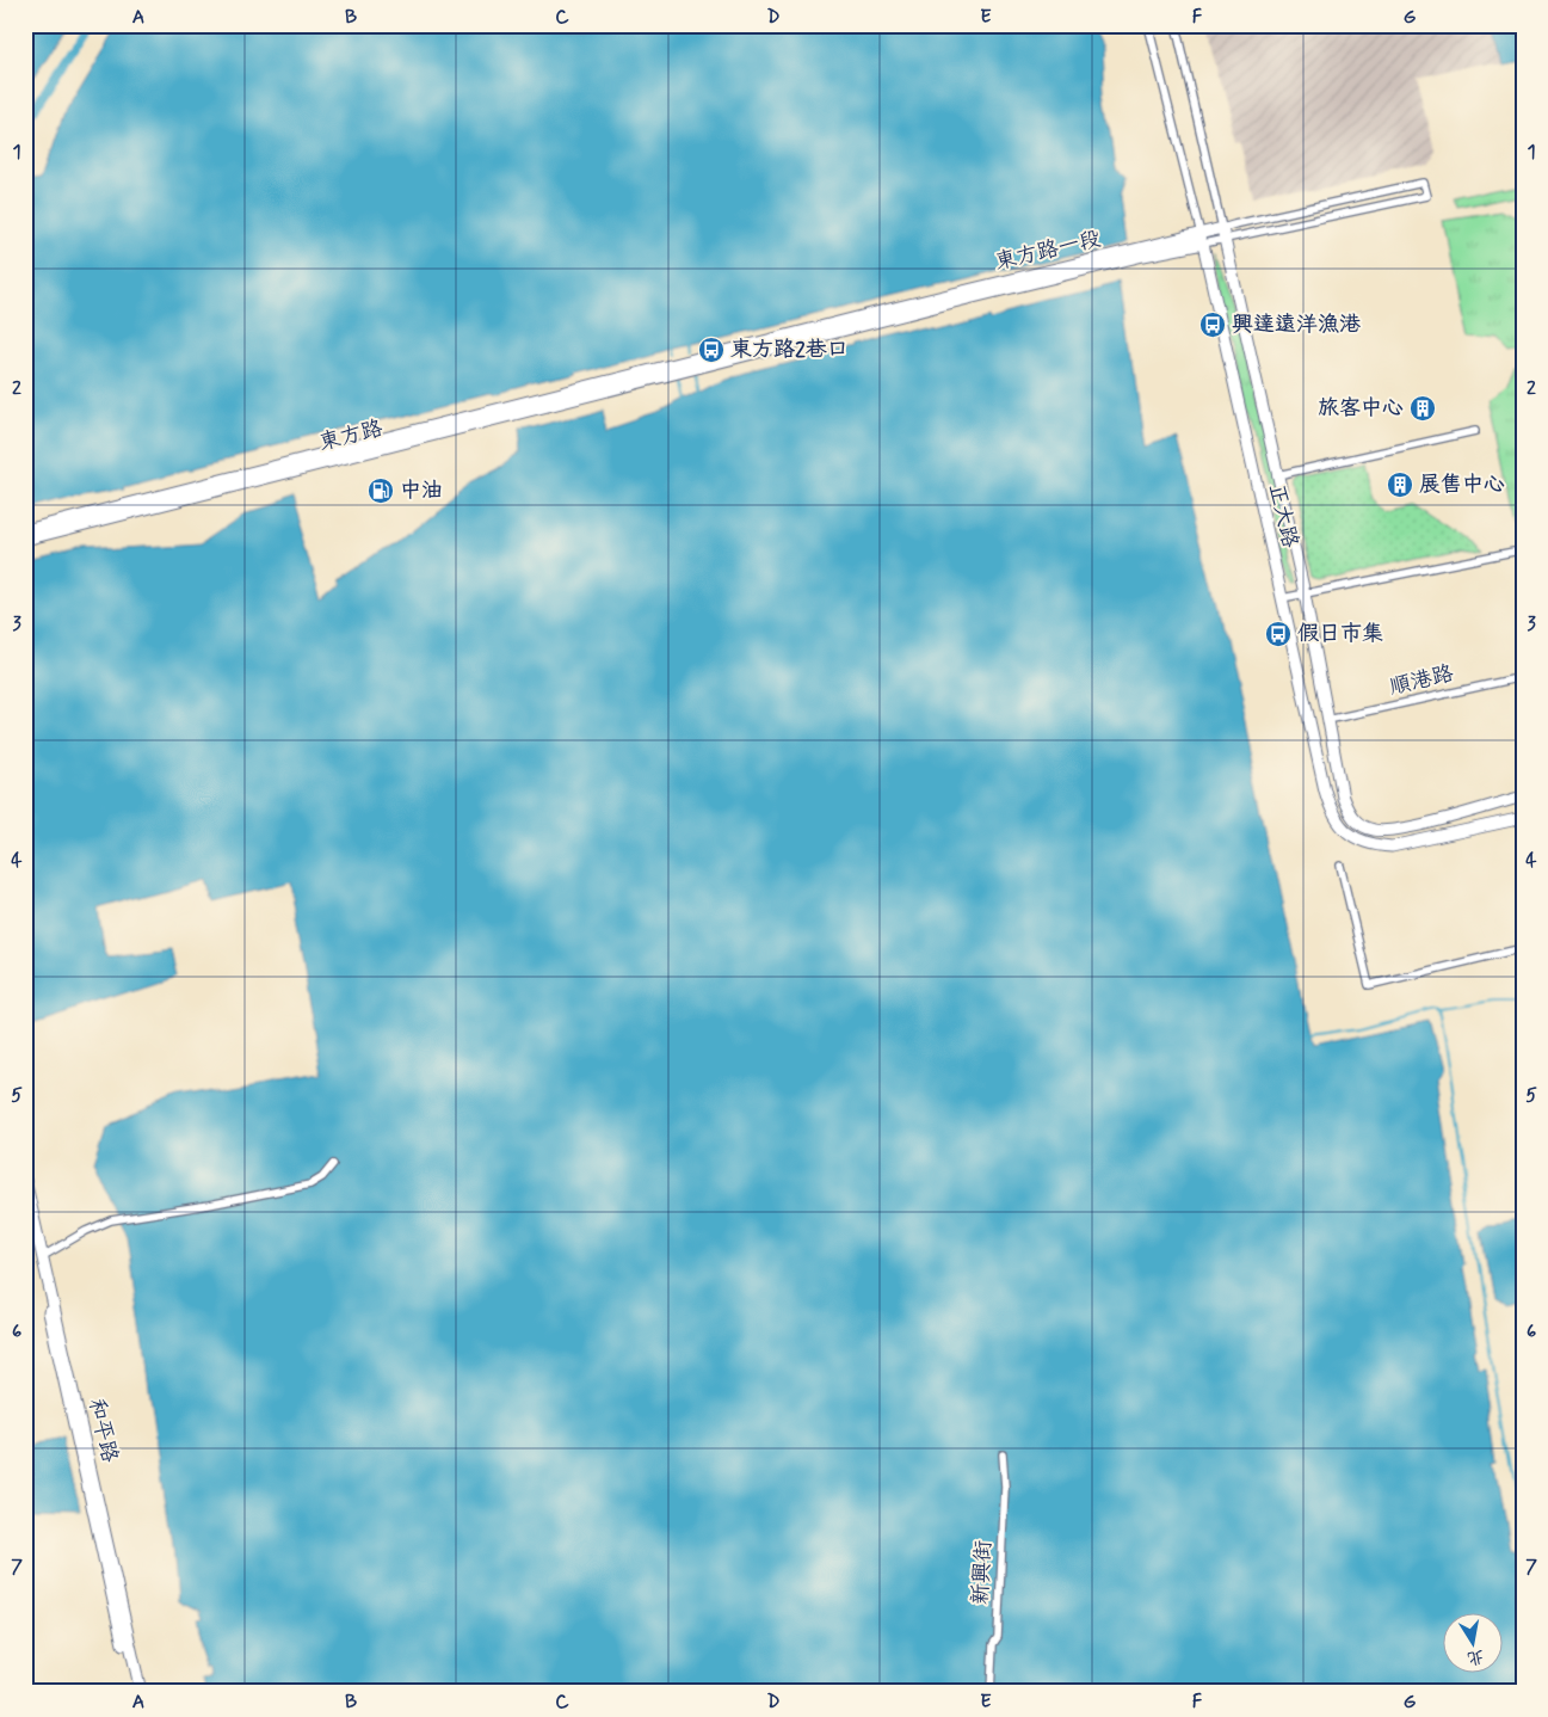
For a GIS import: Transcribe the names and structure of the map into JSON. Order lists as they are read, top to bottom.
{
  "streets": {
    "main road": [
      "東方路一段",
      "東方路",
      "正大路",
      "和平路"
    ],
    "street": ["順港路", "新興街"]
  },
  "crossings": [
    ["東方路一段", "東方路"],
    ["東方路一段", "正大路"],
    ["正大路", "順港路"]
  ],
  "places": {
    "bus stop": ["興達遠洋漁港", "東方路2巷口", "假日市集"],
    "building": ["旅客中心", "展售中心"],
    "fuel station": ["中油"]
  },
  "north": "bottom",
  "grid": {
    "columns": [
      "A",
      "B",
      "C",
      "D",
      "E",
      "F",
      "G"
    ],
    "rows": [
      "1",
      "2",
      "3",
      "4",
      "5",
      "6",
      "7"
    ]
  }
}
